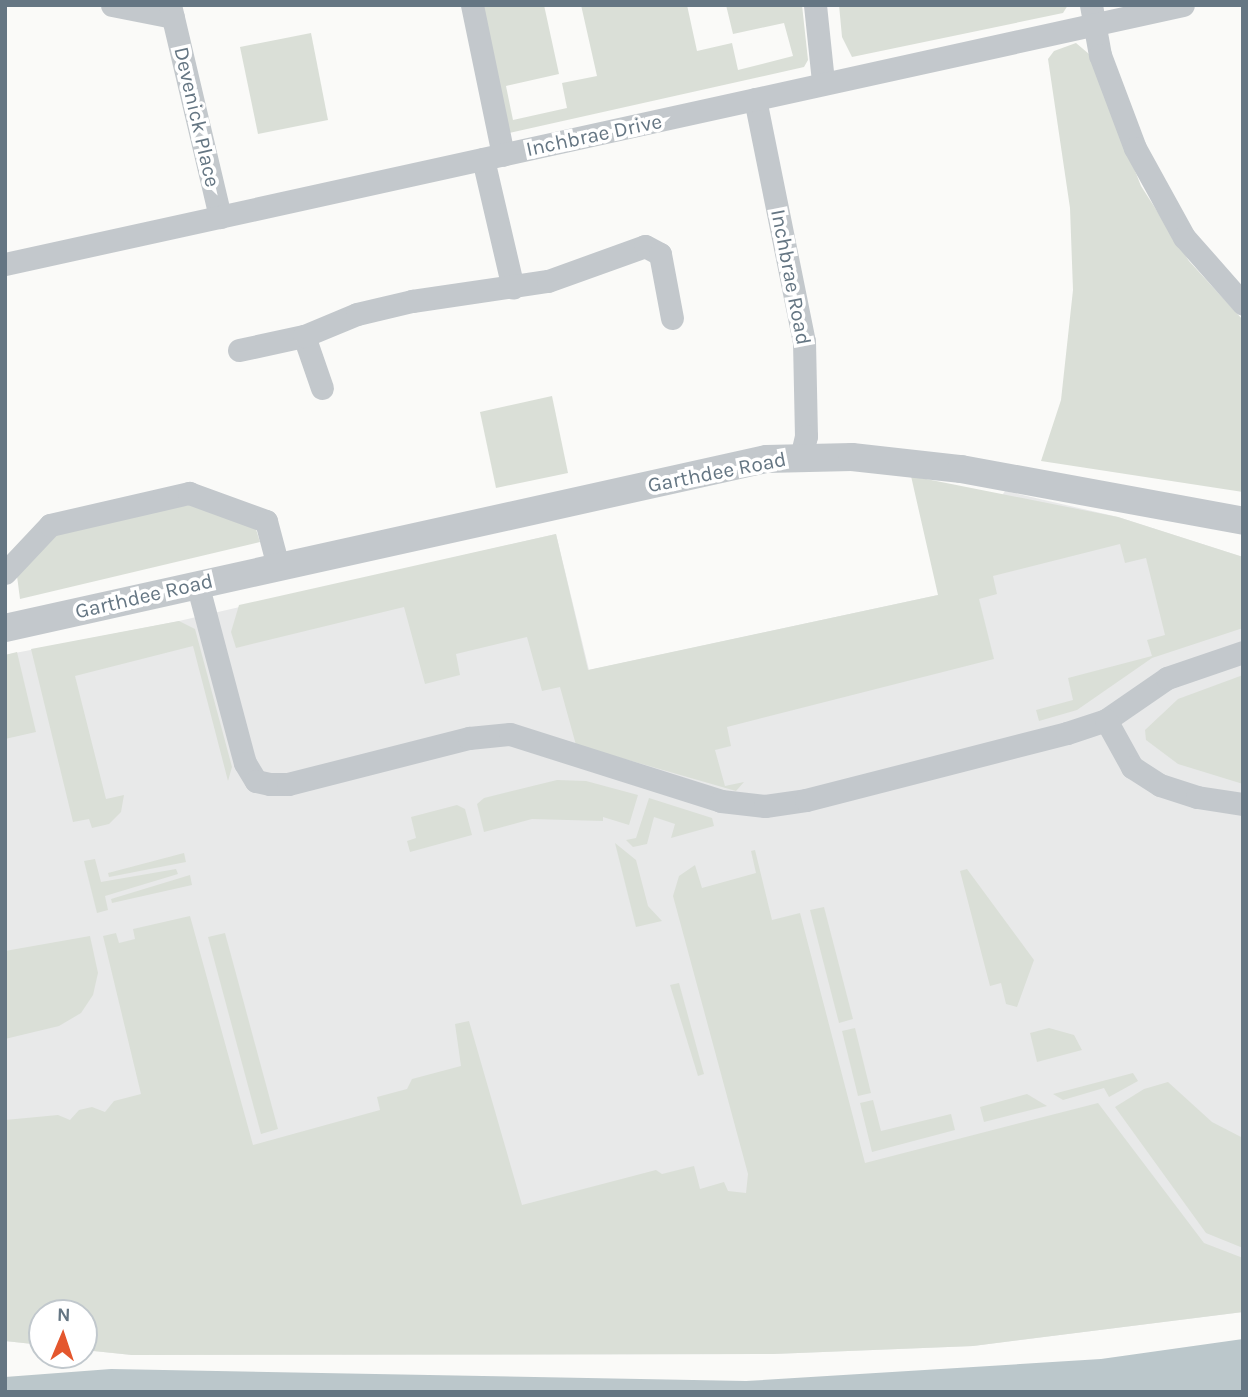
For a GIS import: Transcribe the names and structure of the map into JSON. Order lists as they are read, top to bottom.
{
  "streets": {
    "street": [
      "Devenick Place",
      "Inchbrae Drive",
      "Inchbrae Road",
      "Garthdee Road"
    ]
  },
  "crossings": [
    ["Devenick Place", "Inchbrae Drive"],
    ["Inchbrae Drive", "Inchbrae Road"],
    ["Inchbrae Road", "Garthdee Road"]
  ],
  "north": "top"
}
